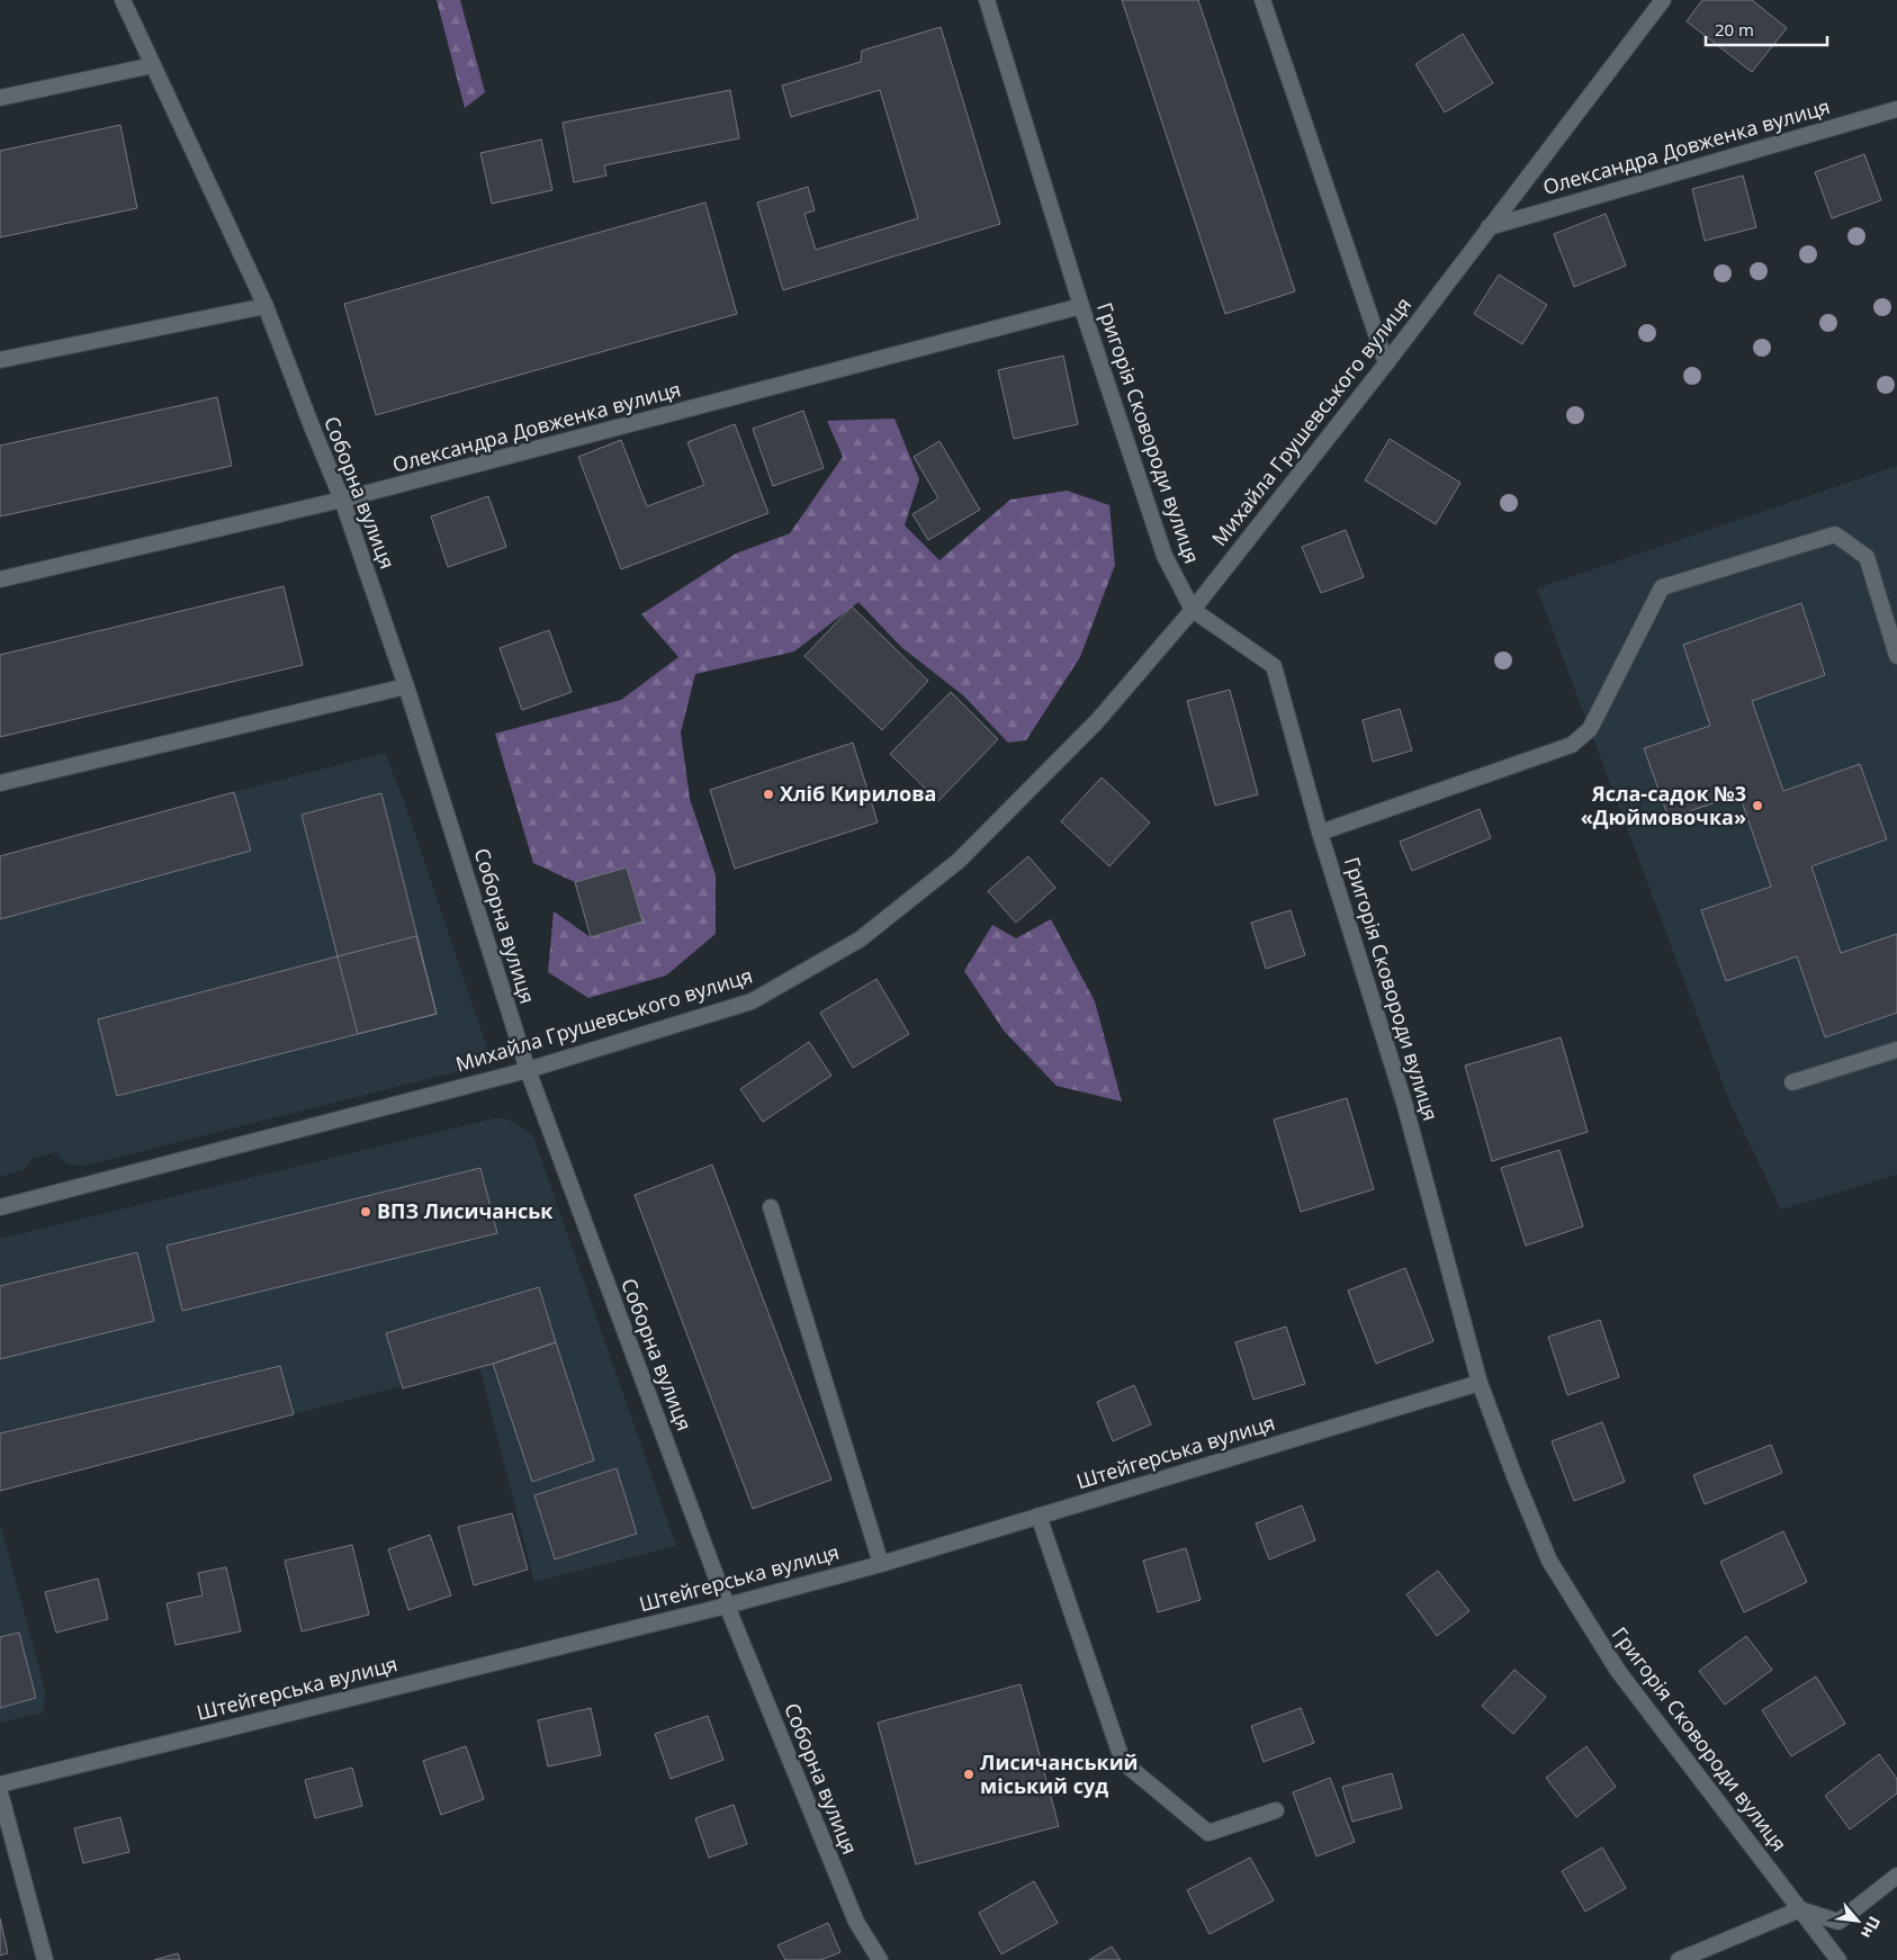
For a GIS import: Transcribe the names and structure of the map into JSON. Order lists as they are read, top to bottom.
{
  "streets": {
    "street": [
      "Олександра Довженка вулиця",
      "Михайла Грушевського вулиця",
      "Григорія Сковороди вулиця",
      "Соборна вулиця",
      "Штейгерська вулиця"
    ]
  },
  "crossings": [
    ["Олександра Довженка вулиця", "Михайла Грушевського вулиця"],
    ["Олександра Довженка вулиця", "Григорія Сковороди вулиця"],
    ["Олександра Довженка вулиця", "Соборна вулиця"],
    ["Михайла Грушевського вулиця", "Григорія Сковороди вулиця"],
    ["Михайла Грушевського вулиця", "Соборна вулиця"],
    ["Григорія Сковороди вулиця", "Штейгерська вулиця"],
    ["Соборна вулиця", "Штейгерська вулиця"]
  ],
  "places": [
    "Хліб Кирилова",
    "Ясла-садок №3 «Дюймовочка»",
    "ВПЗ Лисичанськ",
    "Лисичанський міський суд"
  ],
  "scale_bar": "20 m",
  "north": "bottom right"
}
